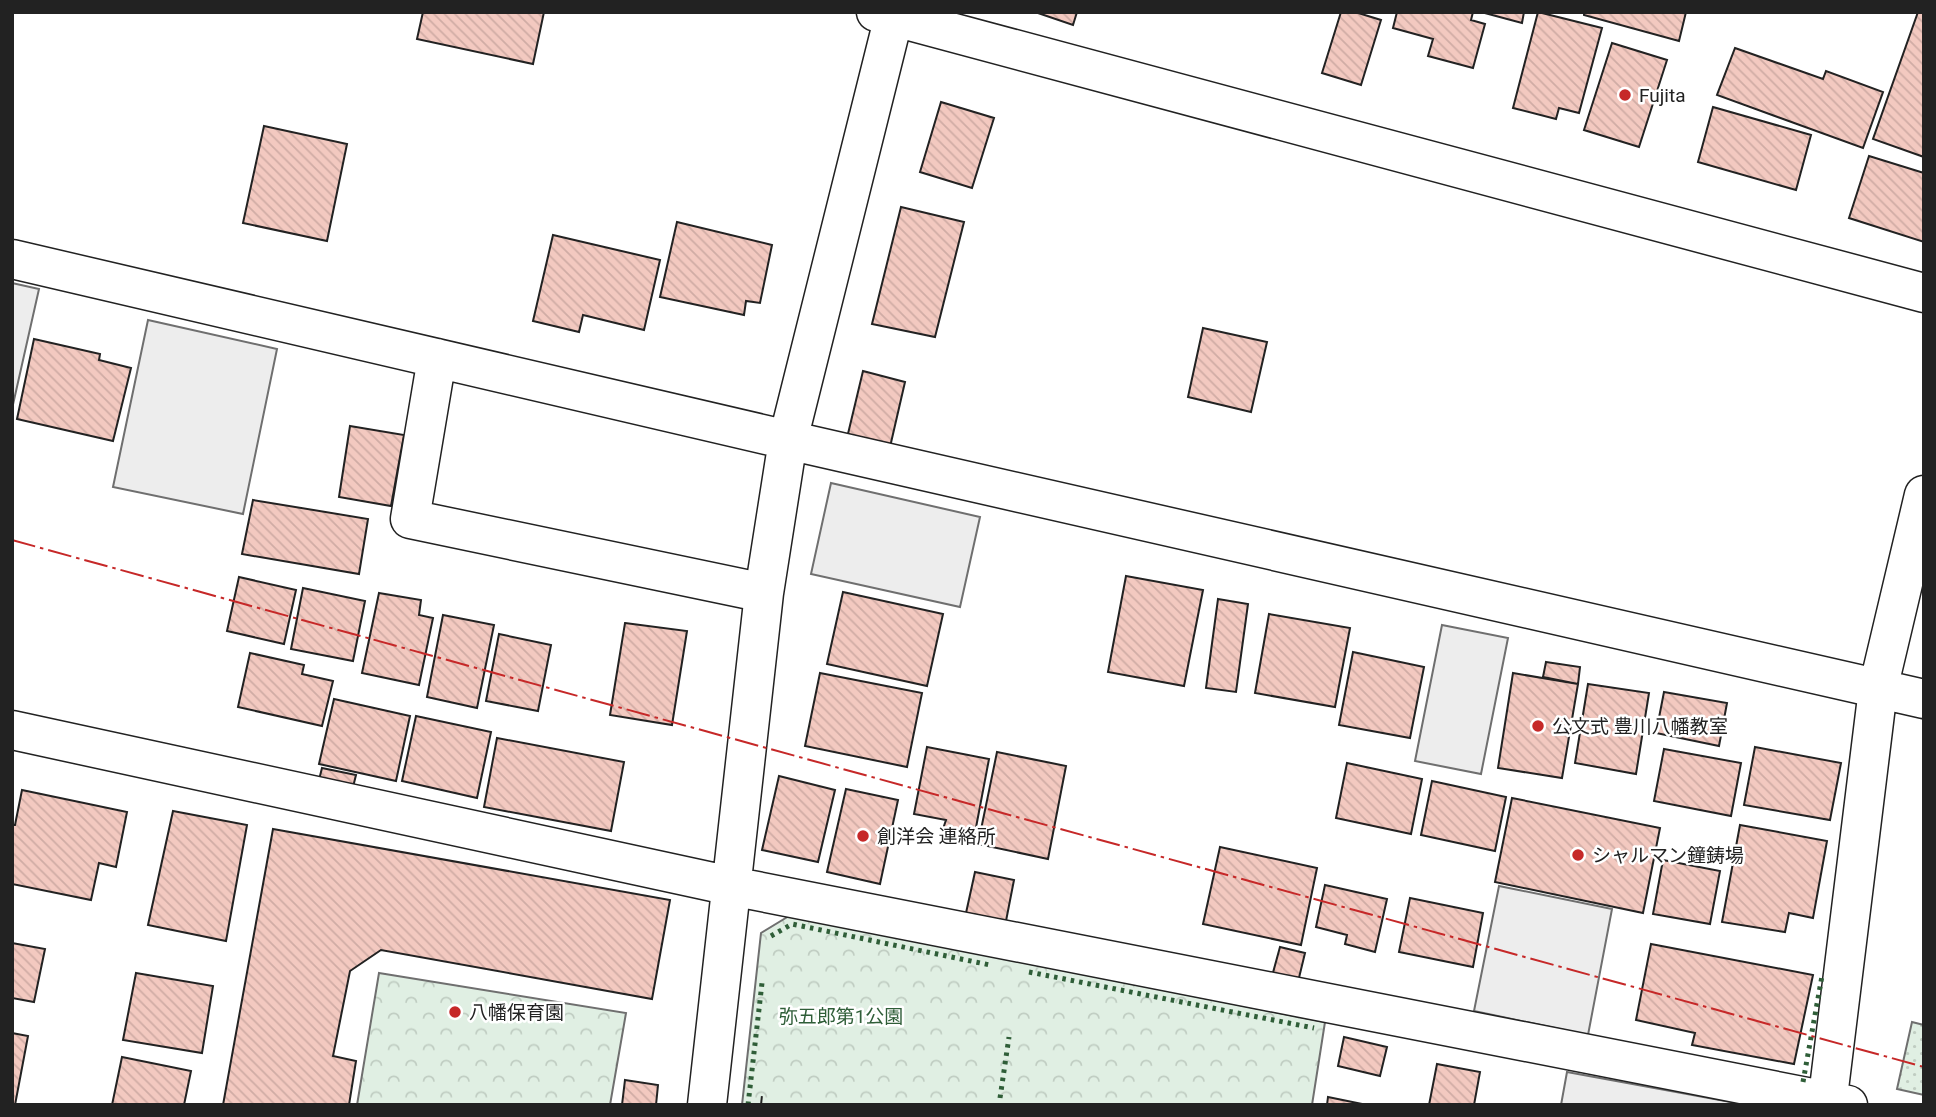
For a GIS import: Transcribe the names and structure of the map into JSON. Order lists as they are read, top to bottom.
{
  "parks": ["弥五郎第1公園"],
  "places": [
    "Fujita",
    "公文式 豊川八幡教室",
    "創洋会 連絡所",
    "シャルマン鐘鋳場",
    "八幡保育園"
  ]
}
